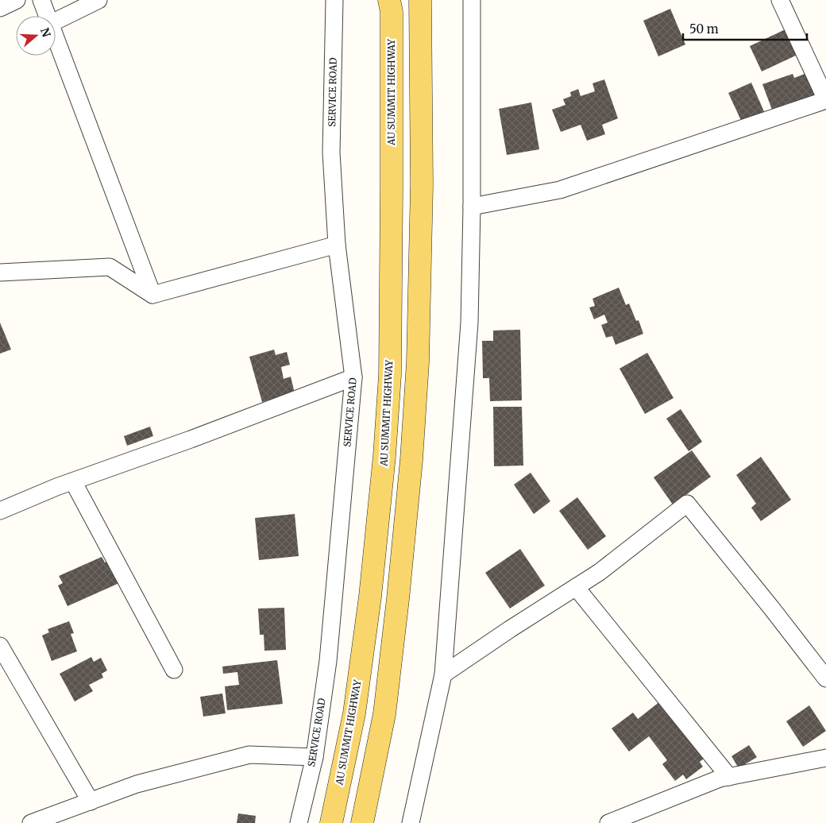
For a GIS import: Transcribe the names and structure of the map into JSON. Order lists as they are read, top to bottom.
{
  "streets": {
    "main road": ["AU SUMMIT HIGHWAY"],
    "street": ["SERVICE ROAD"]
  },
  "scale_bar": "50 m",
  "north": "right"
}
